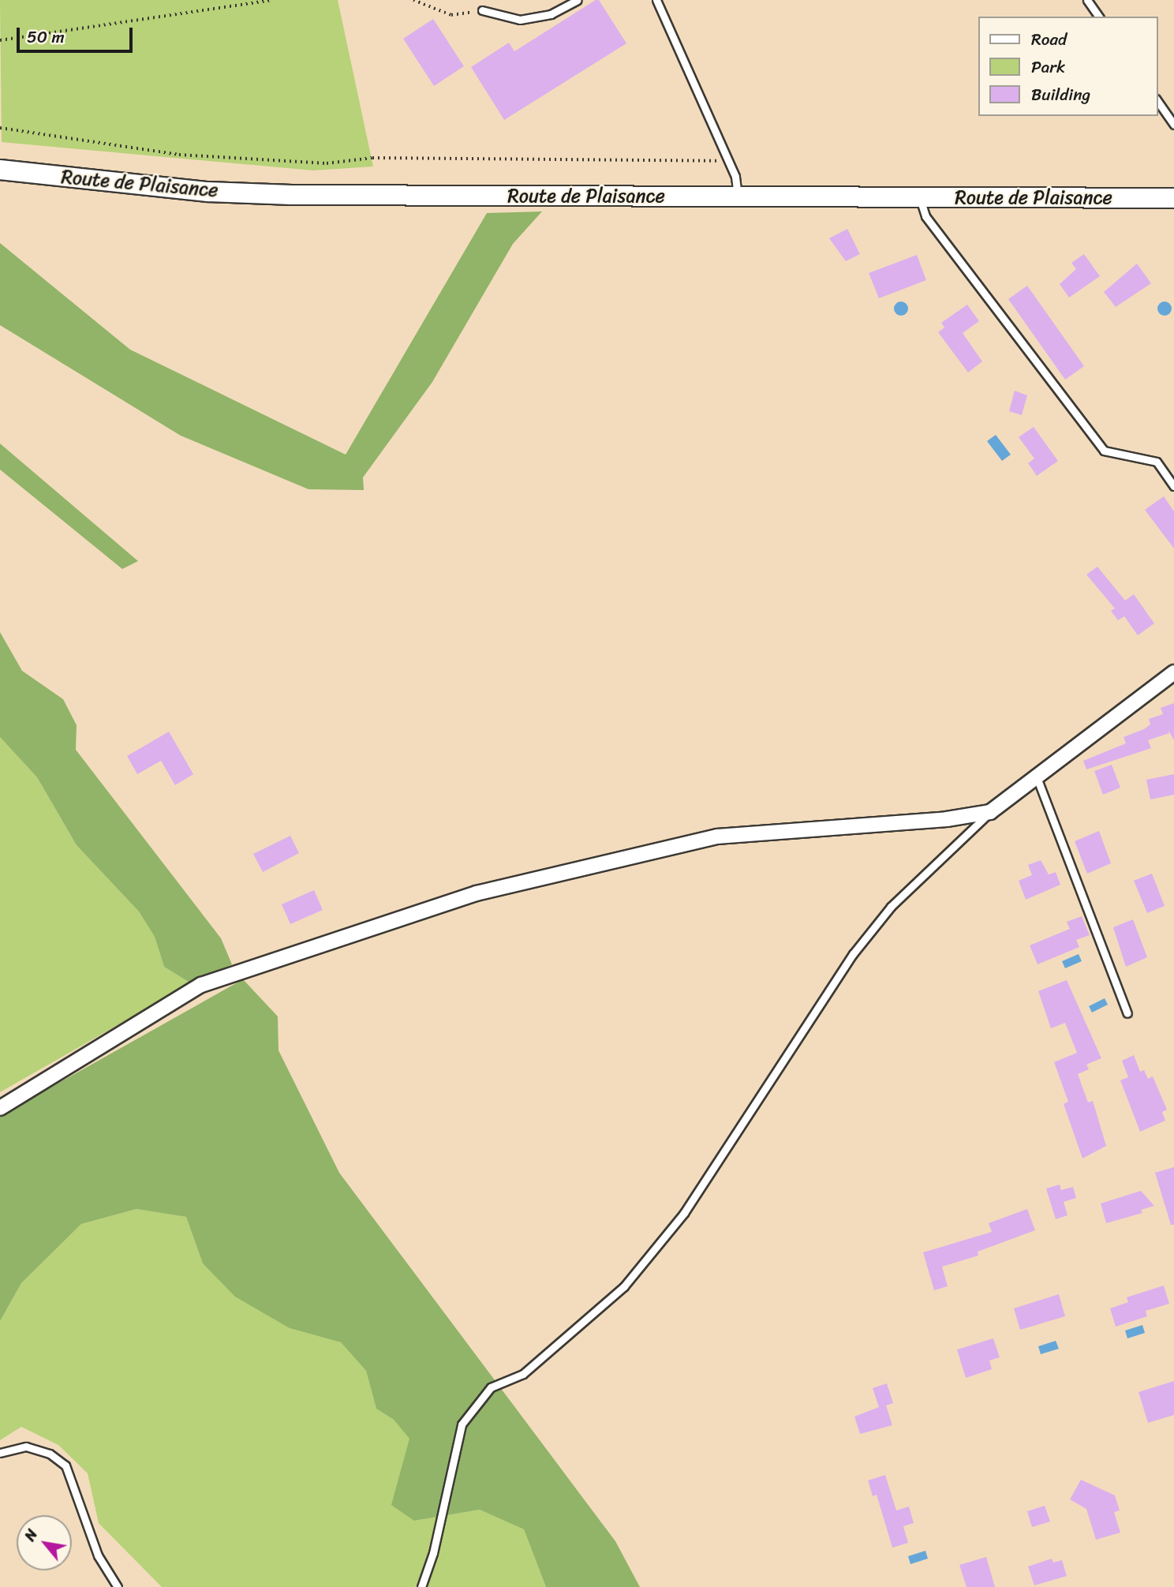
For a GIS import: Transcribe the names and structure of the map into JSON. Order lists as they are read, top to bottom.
{
  "streets": {
    "main road": ["Route de Plaisance"]
  },
  "legend": ["Road", "Park", "Building"],
  "scale_bar": "50 m",
  "north": "top left"
}
